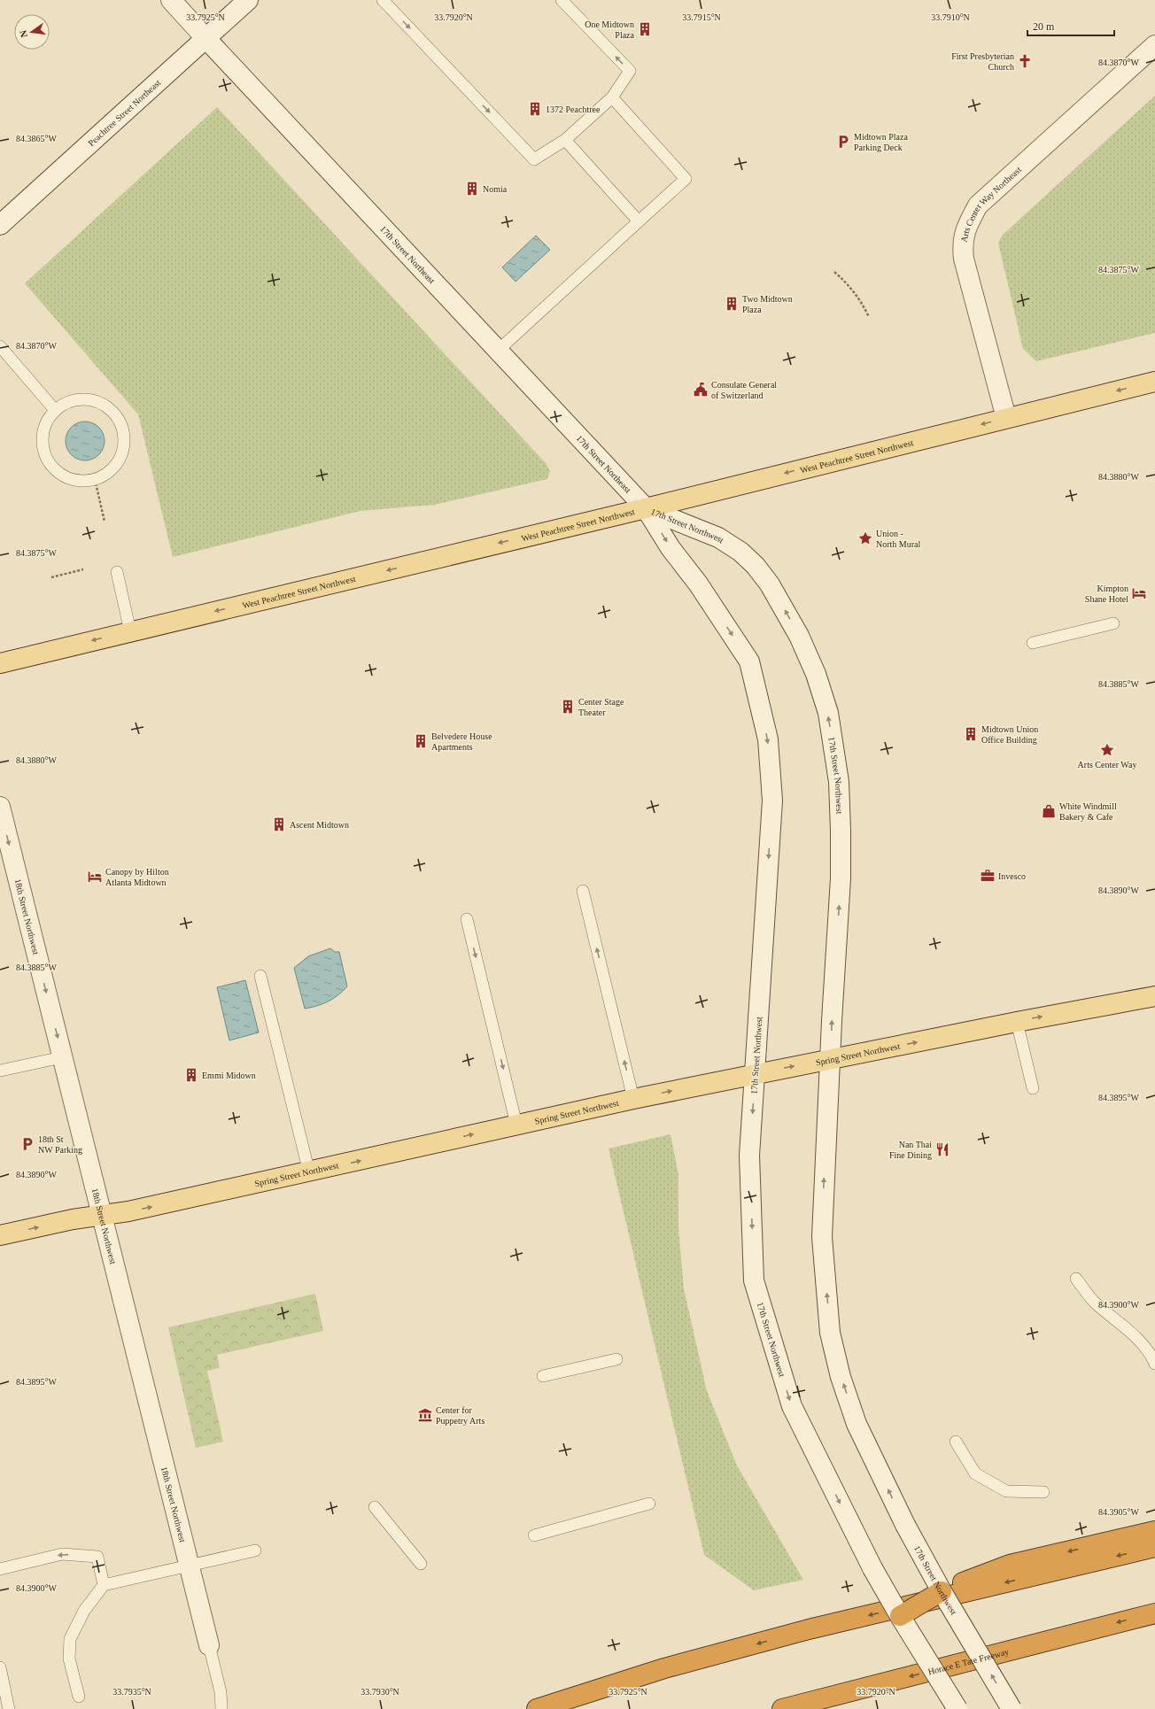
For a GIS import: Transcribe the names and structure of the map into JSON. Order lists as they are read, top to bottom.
{
  "streets": {
    "highway": ["Horace E Tate Freeway"],
    "main road": [
      "Peachtree Street Northeast",
      "Arts Center Way Northeast",
      "17th Street Northeast",
      "West Peachtree Street Northwest",
      "17th Street Northwest",
      "18th Street Northwest",
      "Spring Street Northwest"
    ]
  },
  "crossings": [
    ["Peachtree Street Northeast", "17th Street Northeast"],
    ["Arts Center Way Northeast", "West Peachtree Street Northwest"],
    ["17th Street Northeast", "West Peachtree Street Northwest"],
    ["17th Street Northeast", "17th Street Northwest"],
    ["West Peachtree Street Northwest", "17th Street Northwest"],
    ["17th Street Northwest", "Spring Street Northwest"],
    ["18th Street Northwest", "Spring Street Northwest"]
  ],
  "one_way": ["West Peachtree Street Northwest", "Spring Street Northwest"],
  "places": {
    "building": [
      "One Midtown Plaza",
      "1372 Peachtree",
      "Nomia",
      "Two Midtown Plaza",
      "Center Stage Theater",
      "Midtown Union Office Building",
      "Belvedere House Apartments",
      "Ascent Midtown",
      "Emmi Midown"
    ],
    "church": ["First Presbyterian Church"],
    "parking": ["Midtown Plaza Parking Deck", "18th St NW Parking"],
    "public building": ["Consulate General of Switzerland"],
    "place": ["Union - North Mural", "Arts Center Way"],
    "hotel": ["Kimpton Shane Hotel", "Canopy by Hilton Atlanta Midtown"],
    "shop": ["White Windmill Bakery & Cafe"],
    "office": ["Invesco"],
    "restaurant": ["Nan Thai Fine Dining"],
    "museum": ["Center for Puppetry Arts"]
  },
  "scale_bar": "20 m",
  "north": "left",
  "coordinates": [
    "33.7925°N",
    "33.7920°N",
    "33.7915°N",
    "33.7910°N",
    "84.3870°W",
    "84.3865°W",
    "84.3875°W",
    "84.3880°W",
    "84.3885°W",
    "84.3890°W",
    "84.3895°W",
    "84.3900°W",
    "84.3905°W",
    "33.7935°N",
    "33.7930°N"
  ]
}
